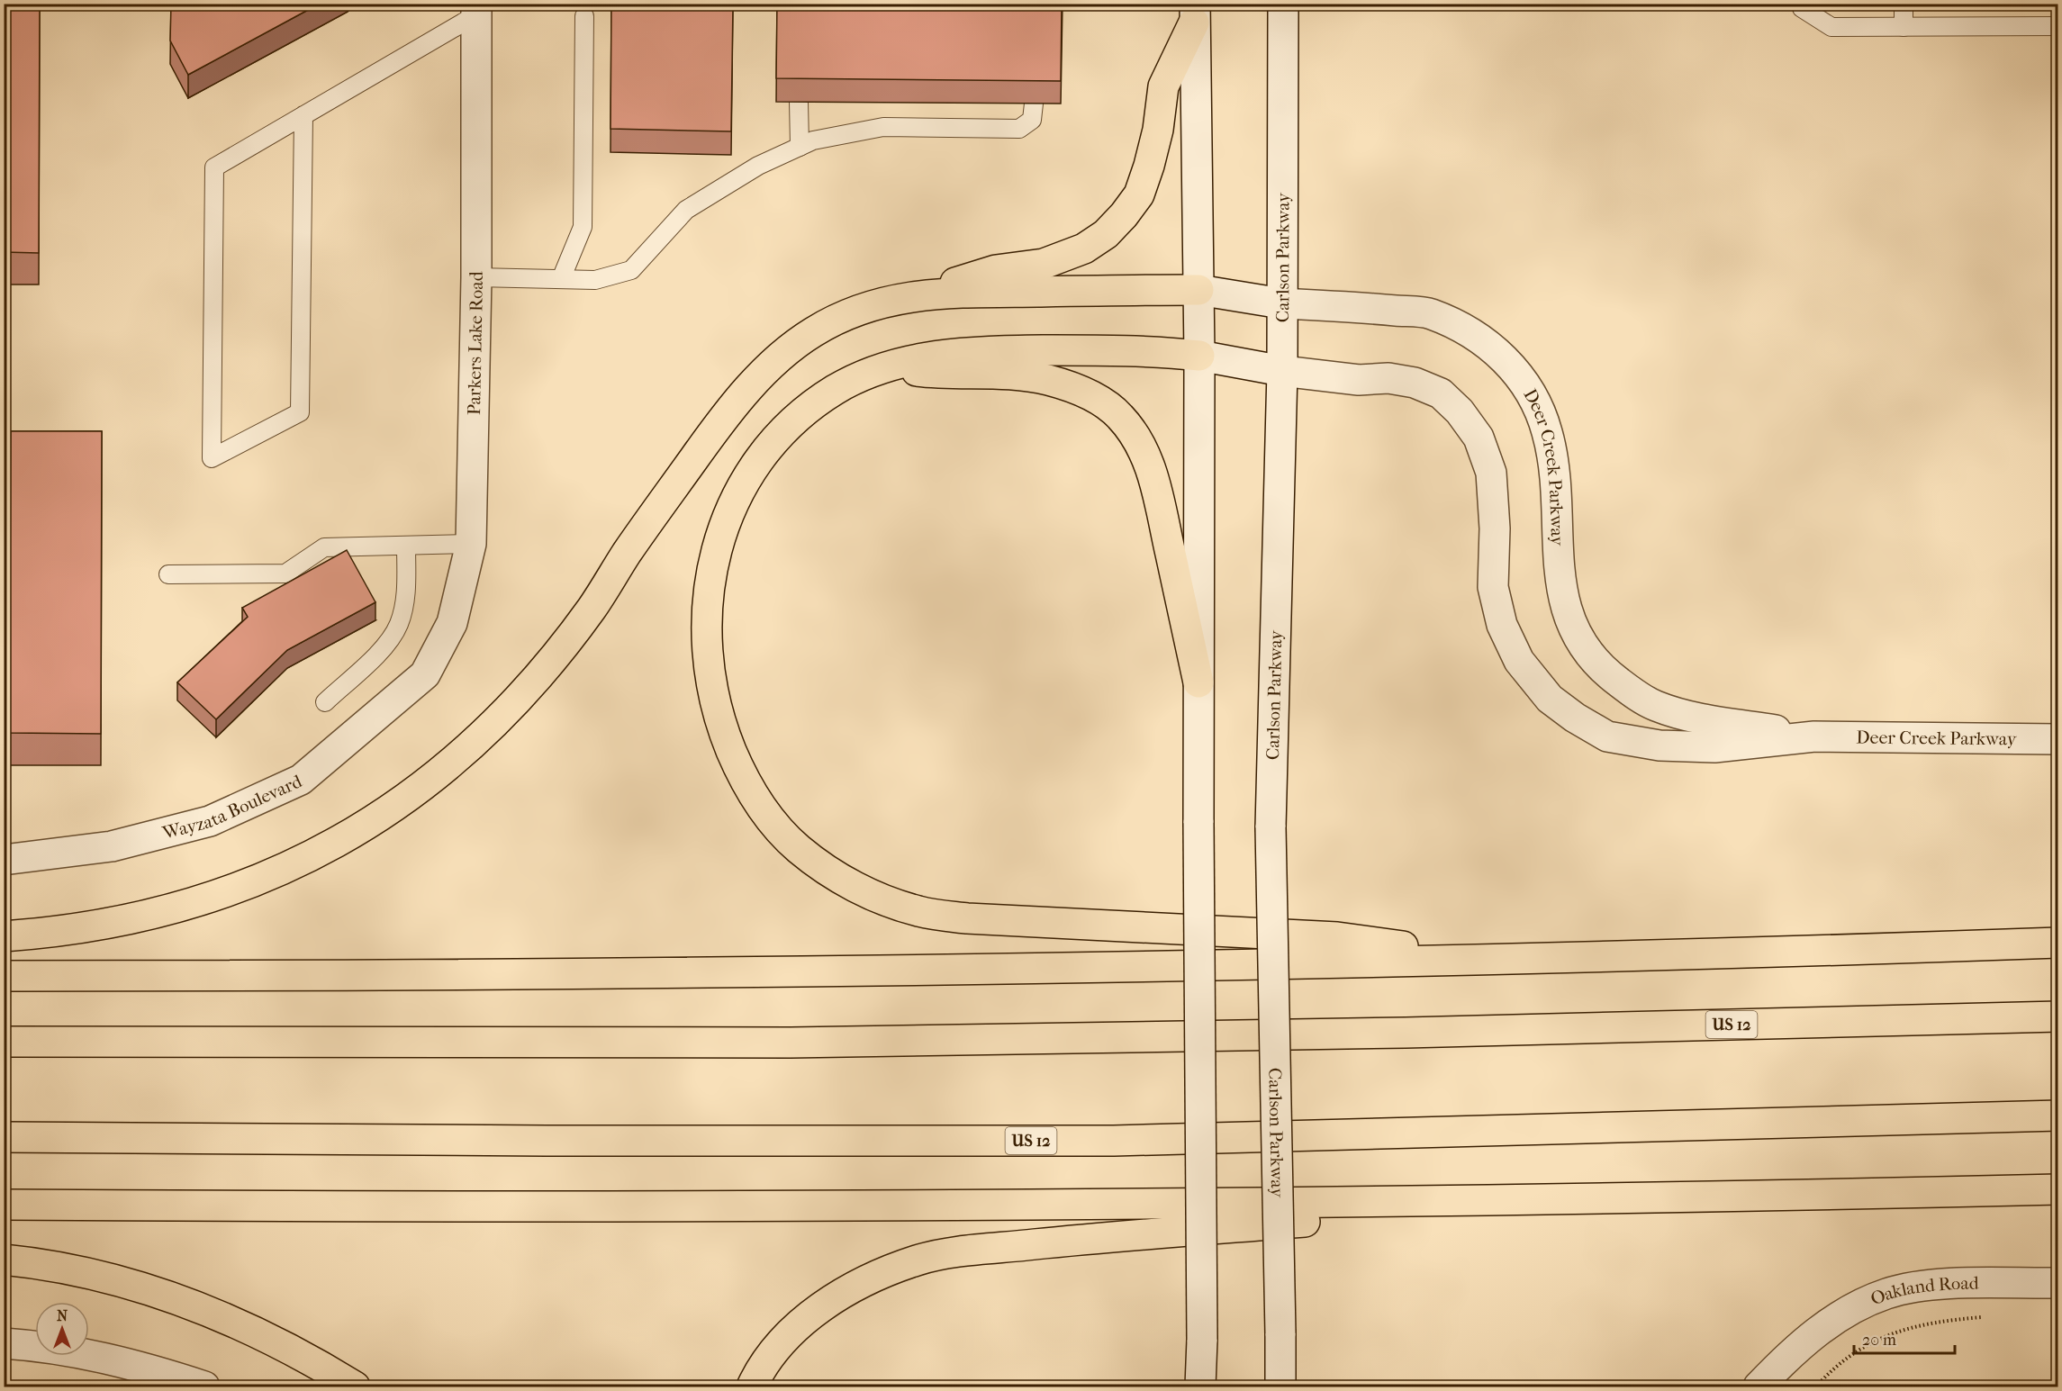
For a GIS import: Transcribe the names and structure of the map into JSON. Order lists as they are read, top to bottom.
{
  "streets": {
    "highway": ["US 12"],
    "street": [
      "Carlson Parkway",
      "Parkers Lake Road",
      "Deer Creek Parkway",
      "Wayzata Boulevard",
      "Oakland Road"
    ]
  },
  "crossings": [
    ["Carlson Parkway", "Deer Creek Parkway"],
    ["Parkers Lake Road", "Wayzata Boulevard"]
  ],
  "scale_bar": "20 m",
  "north": "top"
}
